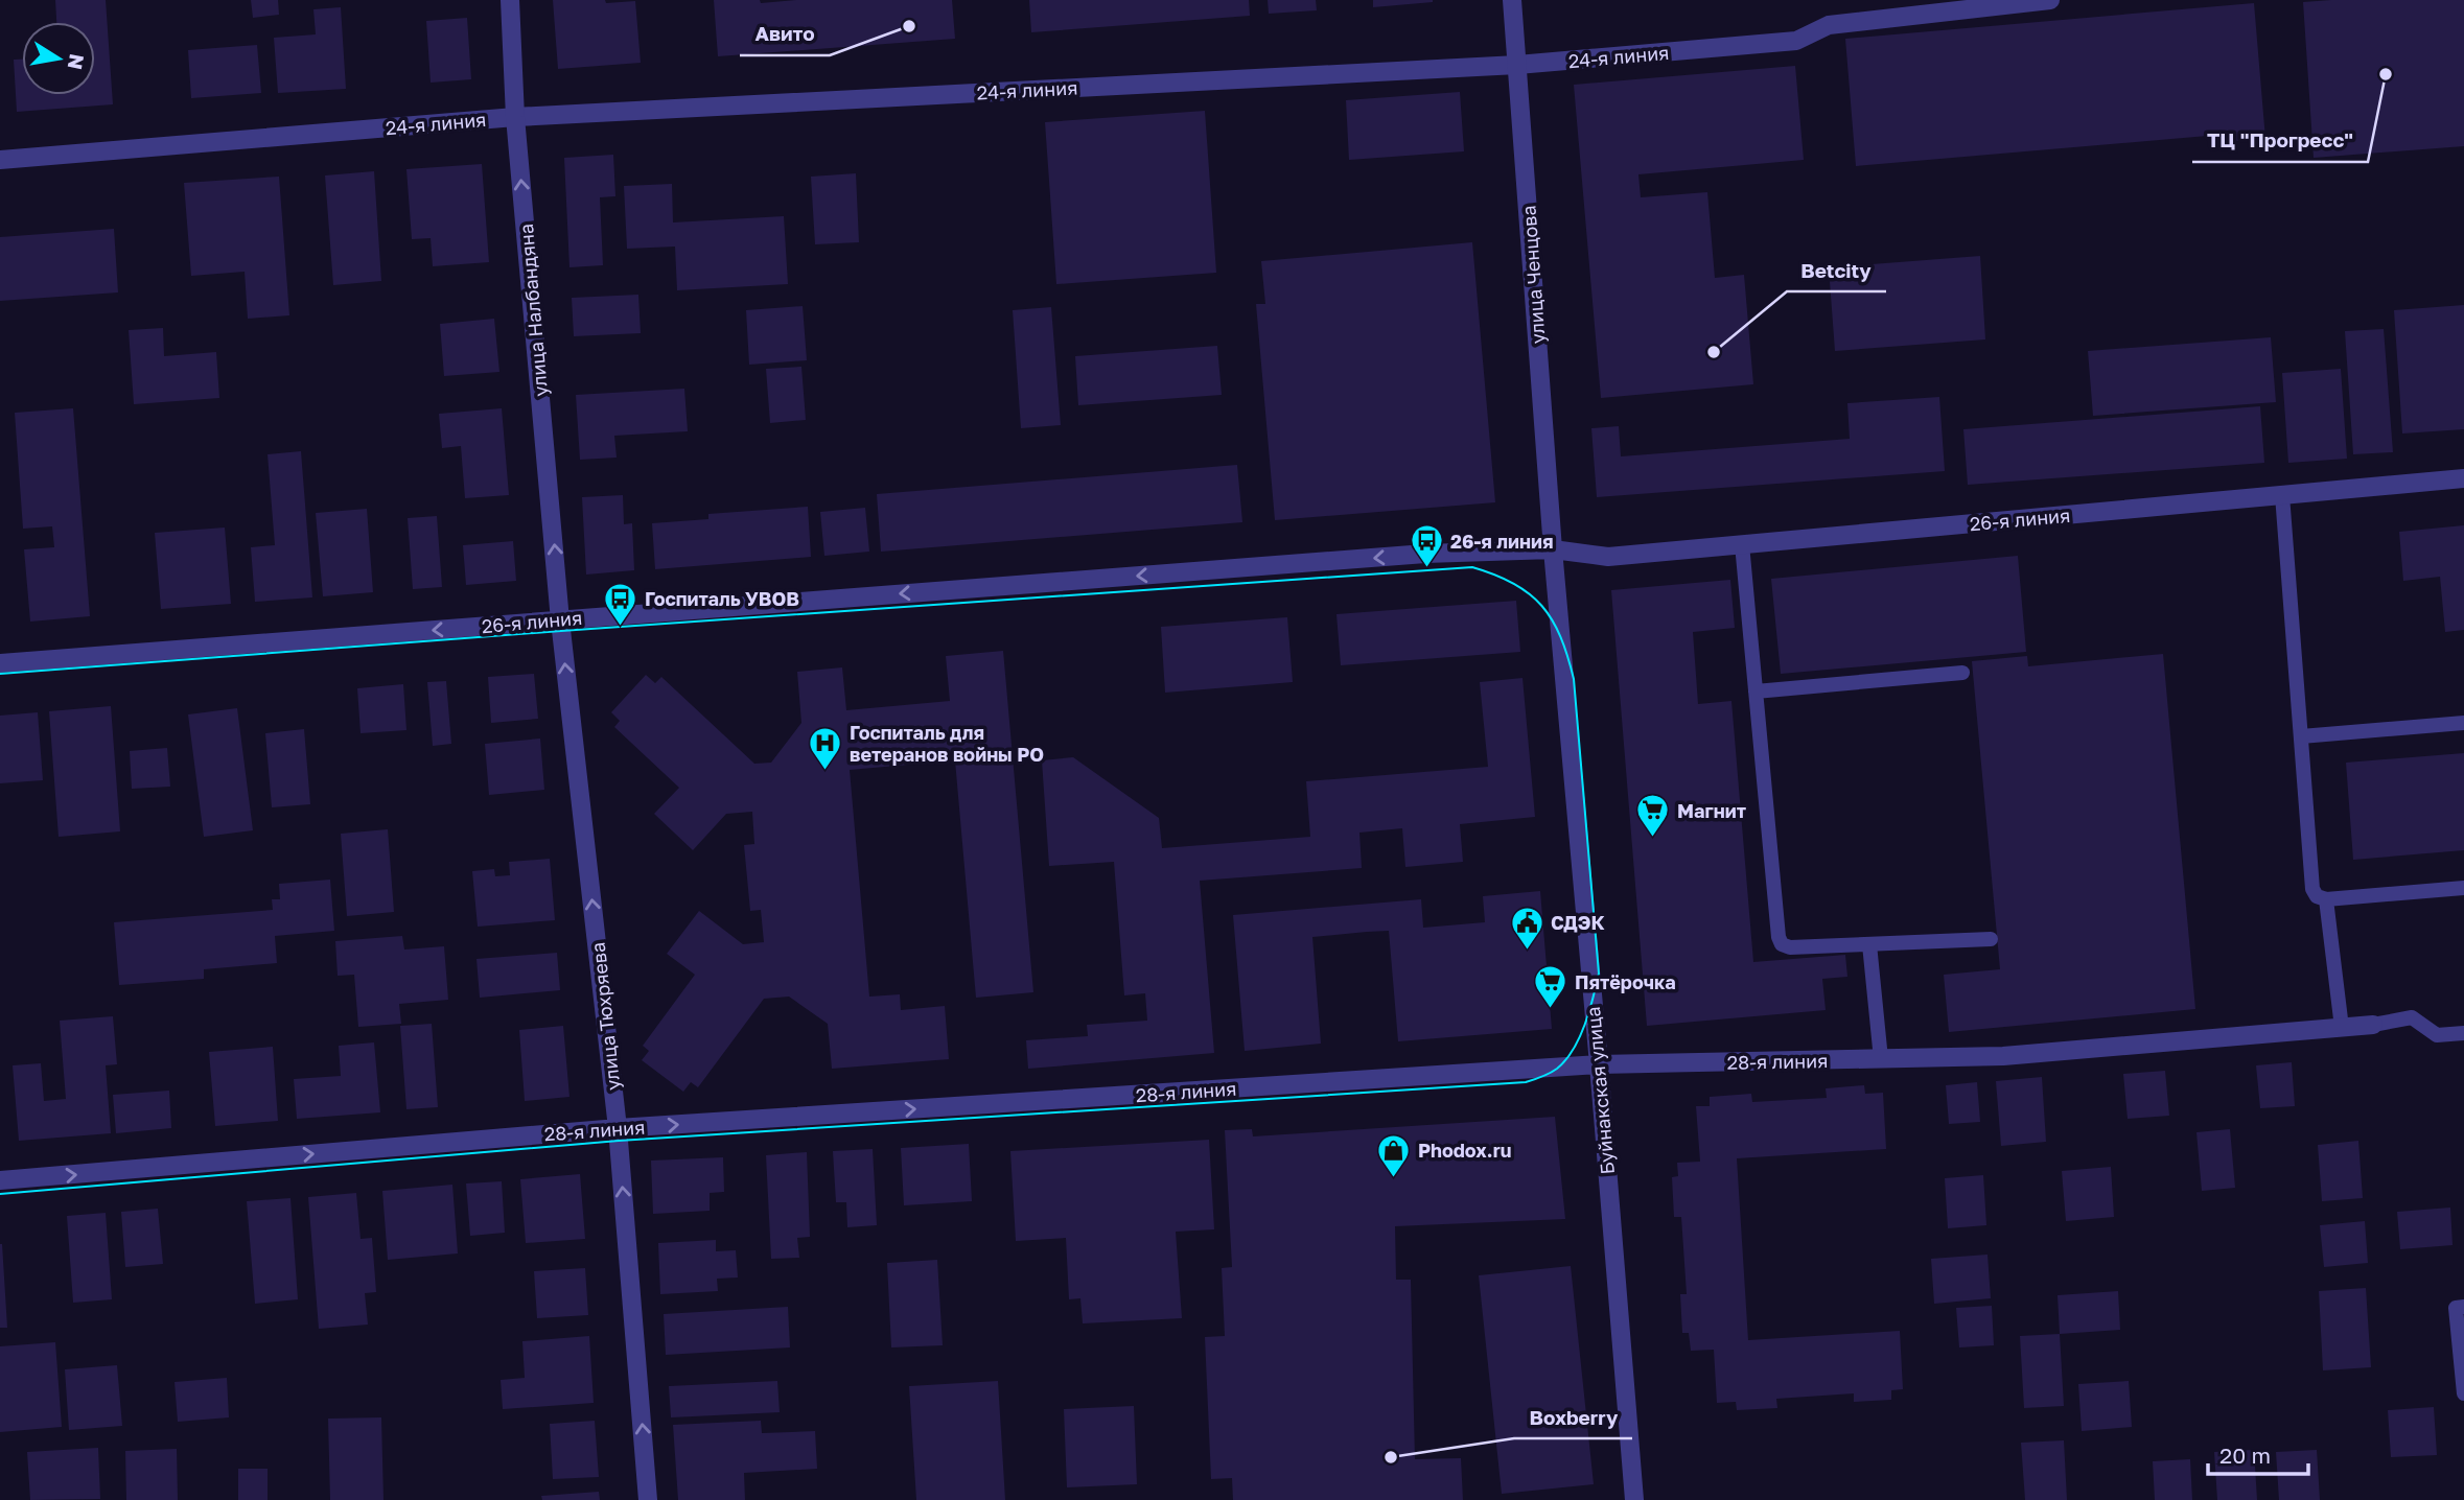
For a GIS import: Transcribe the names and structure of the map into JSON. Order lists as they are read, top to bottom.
{
  "streets": {
    "street": [
      "24-я линия",
      "улица Ченцова",
      "улица Налбандяна",
      "26-я линия",
      "улица Тюхряева",
      "28-я линия",
      "Буйнакская улица"
    ]
  },
  "crossings": [
    ["24-я линия", "улица Ченцова"],
    ["24-я линия", "улица Налбандяна"],
    ["улица Ченцова", "26-я линия"],
    ["улица Ченцова", "Буйнакская улица"],
    ["улица Налбандяна", "26-я линия"],
    ["улица Налбандяна", "улица Тюхряева"],
    ["26-я линия", "улица Тюхряева"],
    ["26-я линия", "Буйнакская улица"],
    ["улица Тюхряева", "28-я линия"],
    ["28-я линия", "Буйнакская улица"]
  ],
  "one_way": [
    "улица Налбандяна",
    "26-я линия",
    "улица Тюхряева",
    "28-я линия"
  ],
  "places": {
    "other": [
      "Авито",
      "ТЦ \"Прогресс\"",
      "Betcity",
      "Boxberry"
    ],
    "bus stop": ["26-я линия", "Госпиталь УВОВ"],
    "hospital": ["Госпиталь для ветеранов войны РО"],
    "supermarket": ["Магнит", "Пятёрочка"],
    "public building": ["СДЭК"],
    "shop": ["Phodox.ru"]
  },
  "scale_bar": "20 m",
  "north": "right"
}
